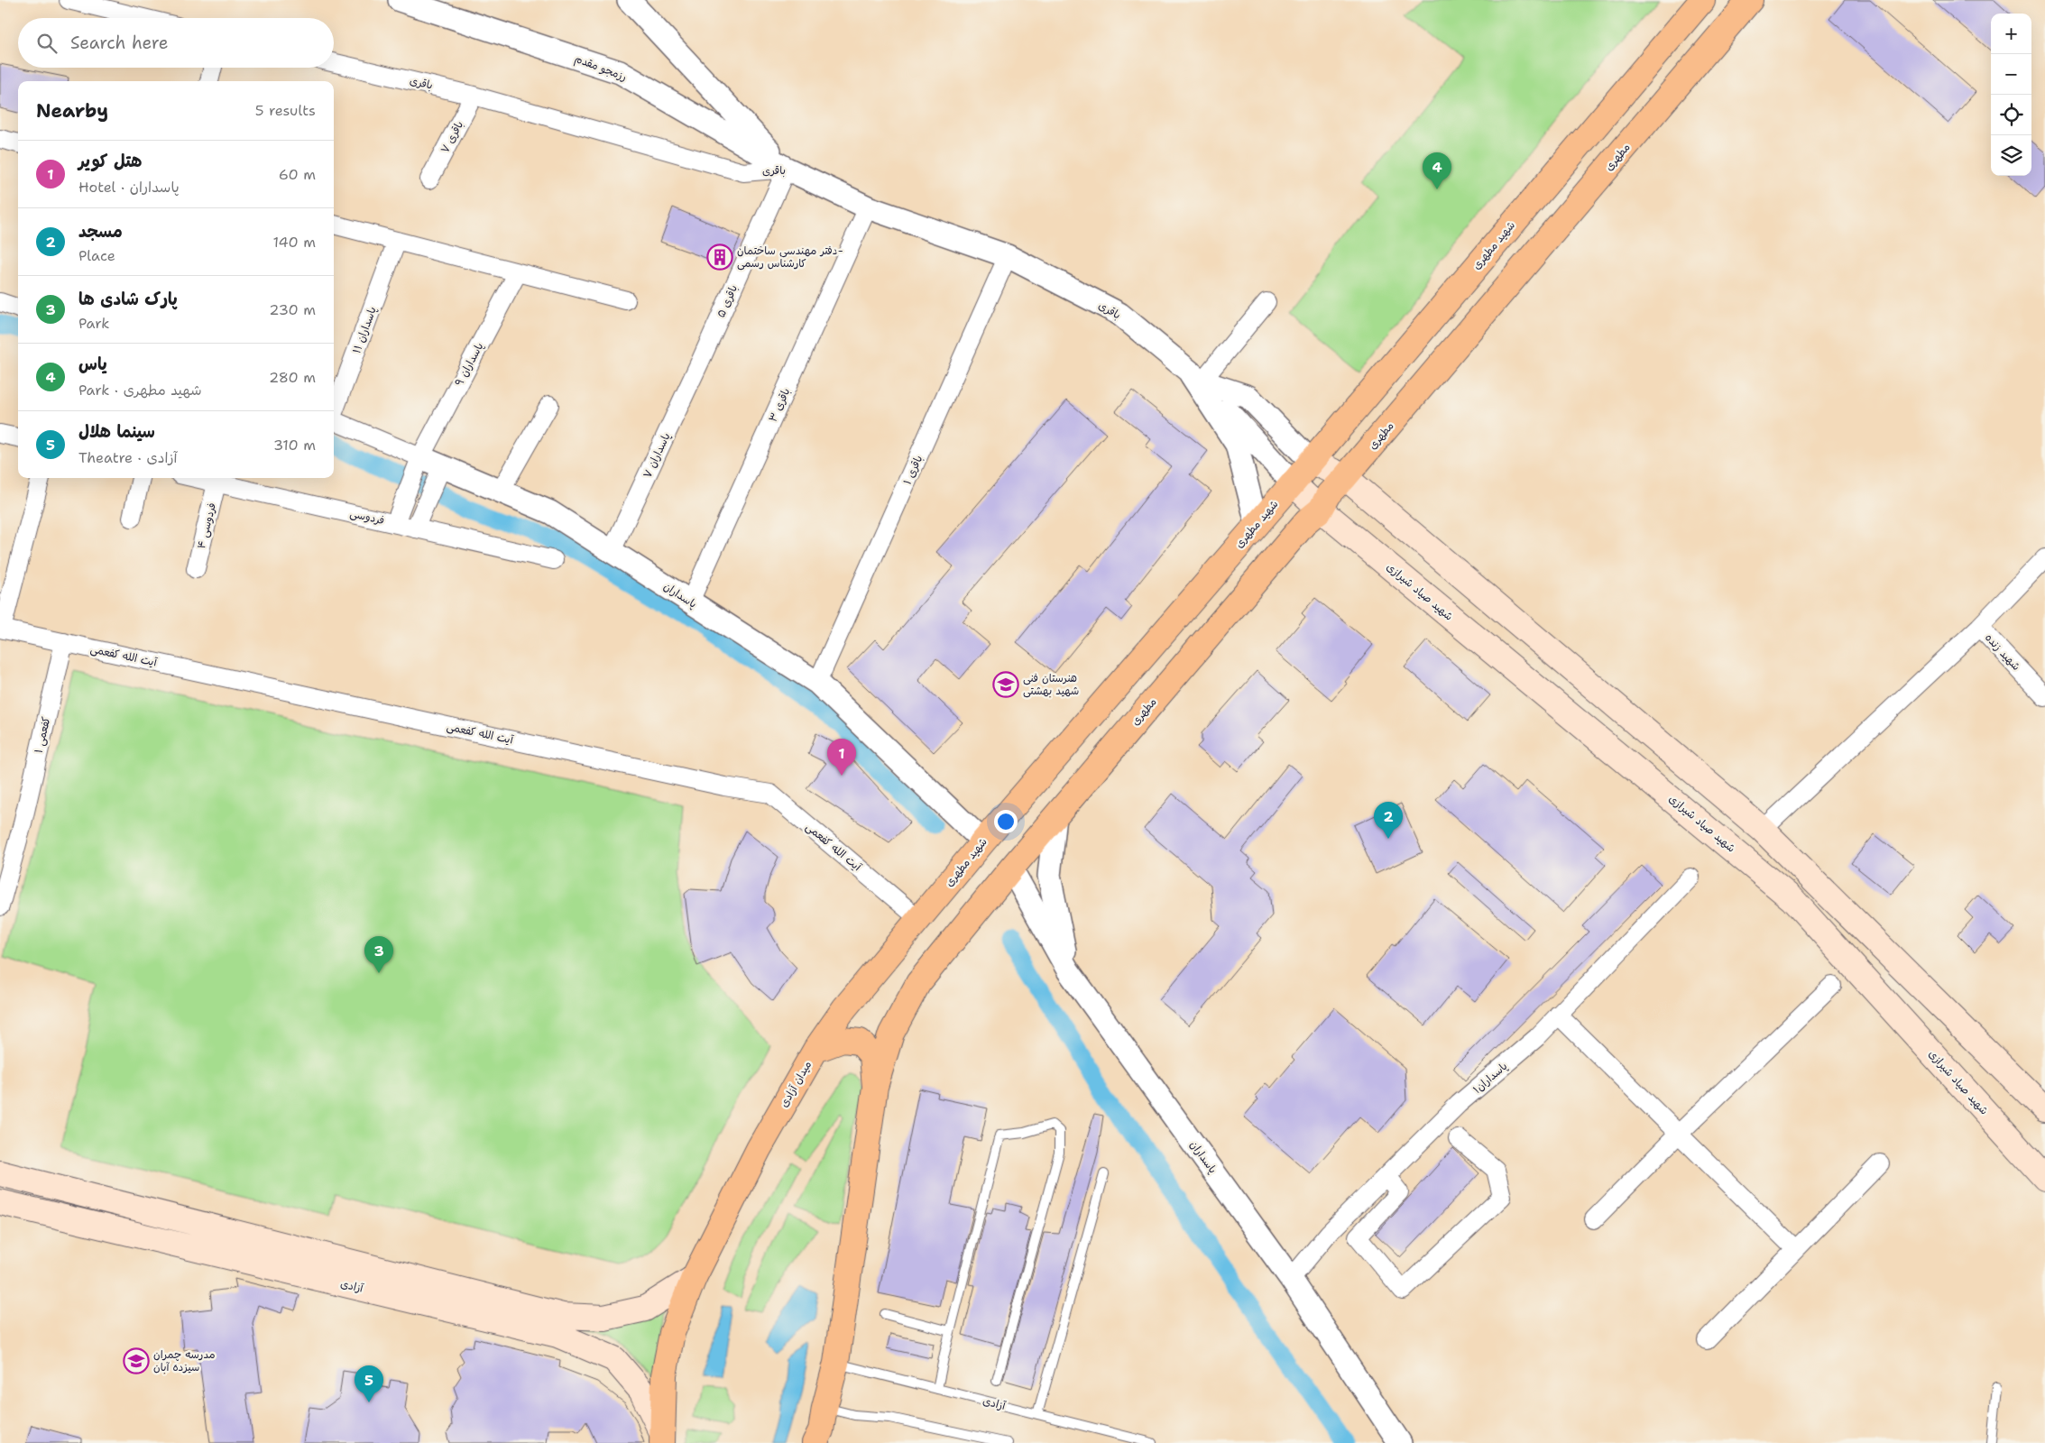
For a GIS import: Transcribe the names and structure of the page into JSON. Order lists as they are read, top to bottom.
{
  "streets": {
    "main road": [
      "مطهری",
      "شهید مطهری",
      "شهید صیاد شیرازی",
      "میدان آزادی",
      "آزادی"
    ],
    "street": [
      "رزمجو مقدم",
      "باقری",
      "باقری ۷",
      "باقری ۵",
      "پاسداران ۱۱",
      "پاسداران ۹",
      "باقری ۳",
      "پاسداران ۷",
      "باقری ۱",
      "فردوسی",
      "فردوسی ۴",
      "پاسداران",
      "شهید زنده",
      "آیت الله کفعمی",
      "کفعمی ۱",
      "پاسداران۱"
    ]
  },
  "crossings": [
    ["رزمجو مقدم", "باقری"],
    ["رزمجو مقدم", "باقری ۵"],
    ["باقری", "باقری ۷"],
    ["باقری", "شهید مطهری"],
    ["باقری", "باقری ۵"],
    ["باقری", "باقری ۳"],
    ["باقری", "باقری ۱"],
    ["باقری", "شهید صیاد شیرازی"],
    ["مطهری", "شهید صیاد شیرازی"],
    ["مطهری", "پاسداران"],
    ["شهید مطهری", "شهید صیاد شیرازی"],
    ["شهید مطهری", "پاسداران"],
    ["شهید مطهری", "آیت الله کفعمی"],
    ["شهید مطهری", "میدان آزادی"],
    ["باقری ۵", "پاسداران ۷"],
    ["پاسداران ۹", "فردوسی"],
    ["پاسداران ۹", "پاسداران"],
    ["باقری ۳", "پاسداران"],
    ["پاسداران ۷", "پاسداران"],
    ["باقری ۱", "پاسداران"],
    ["فردوسی", "فردوسی ۴"],
    ["پاسداران", "پاسداران۱"],
    ["آیت الله کفعمی", "کفعمی ۱"],
    ["میدان آزادی", "آزادی"]
  ],
  "places": {
    "building": ["دفتر مهندسی ساختمان- کارشناس رسمی"],
    "school or university": ["هنرستان فنی شهید بهشتی", "مدرسه چمران سیزده آبان"]
  },
  "page": {
    "map_buttons": ["+", "−"],
    "search": "Search here",
    "heading": ["Nearby", "5 results"],
    "list": [
      {
        "mark": "1",
        "name": "هتل کویر",
        "note": "Hotel · پاسداران",
        "value": "60 m"
      },
      {
        "mark": "2",
        "name": "مسجد",
        "note": "Place",
        "value": "140 m"
      },
      {
        "mark": "3",
        "name": "پارک شادی ها",
        "note": "Park",
        "value": "230 m"
      },
      {
        "mark": "4",
        "name": "یاس",
        "note": "Park · شهید مطهری",
        "value": "280 m"
      },
      {
        "mark": "5",
        "name": "سینما هلال",
        "note": "Theatre · آزادی",
        "value": "310 m"
      }
    ],
    "pins": [
      "4",
      "1",
      "2",
      "3",
      "5"
    ]
  }
}
